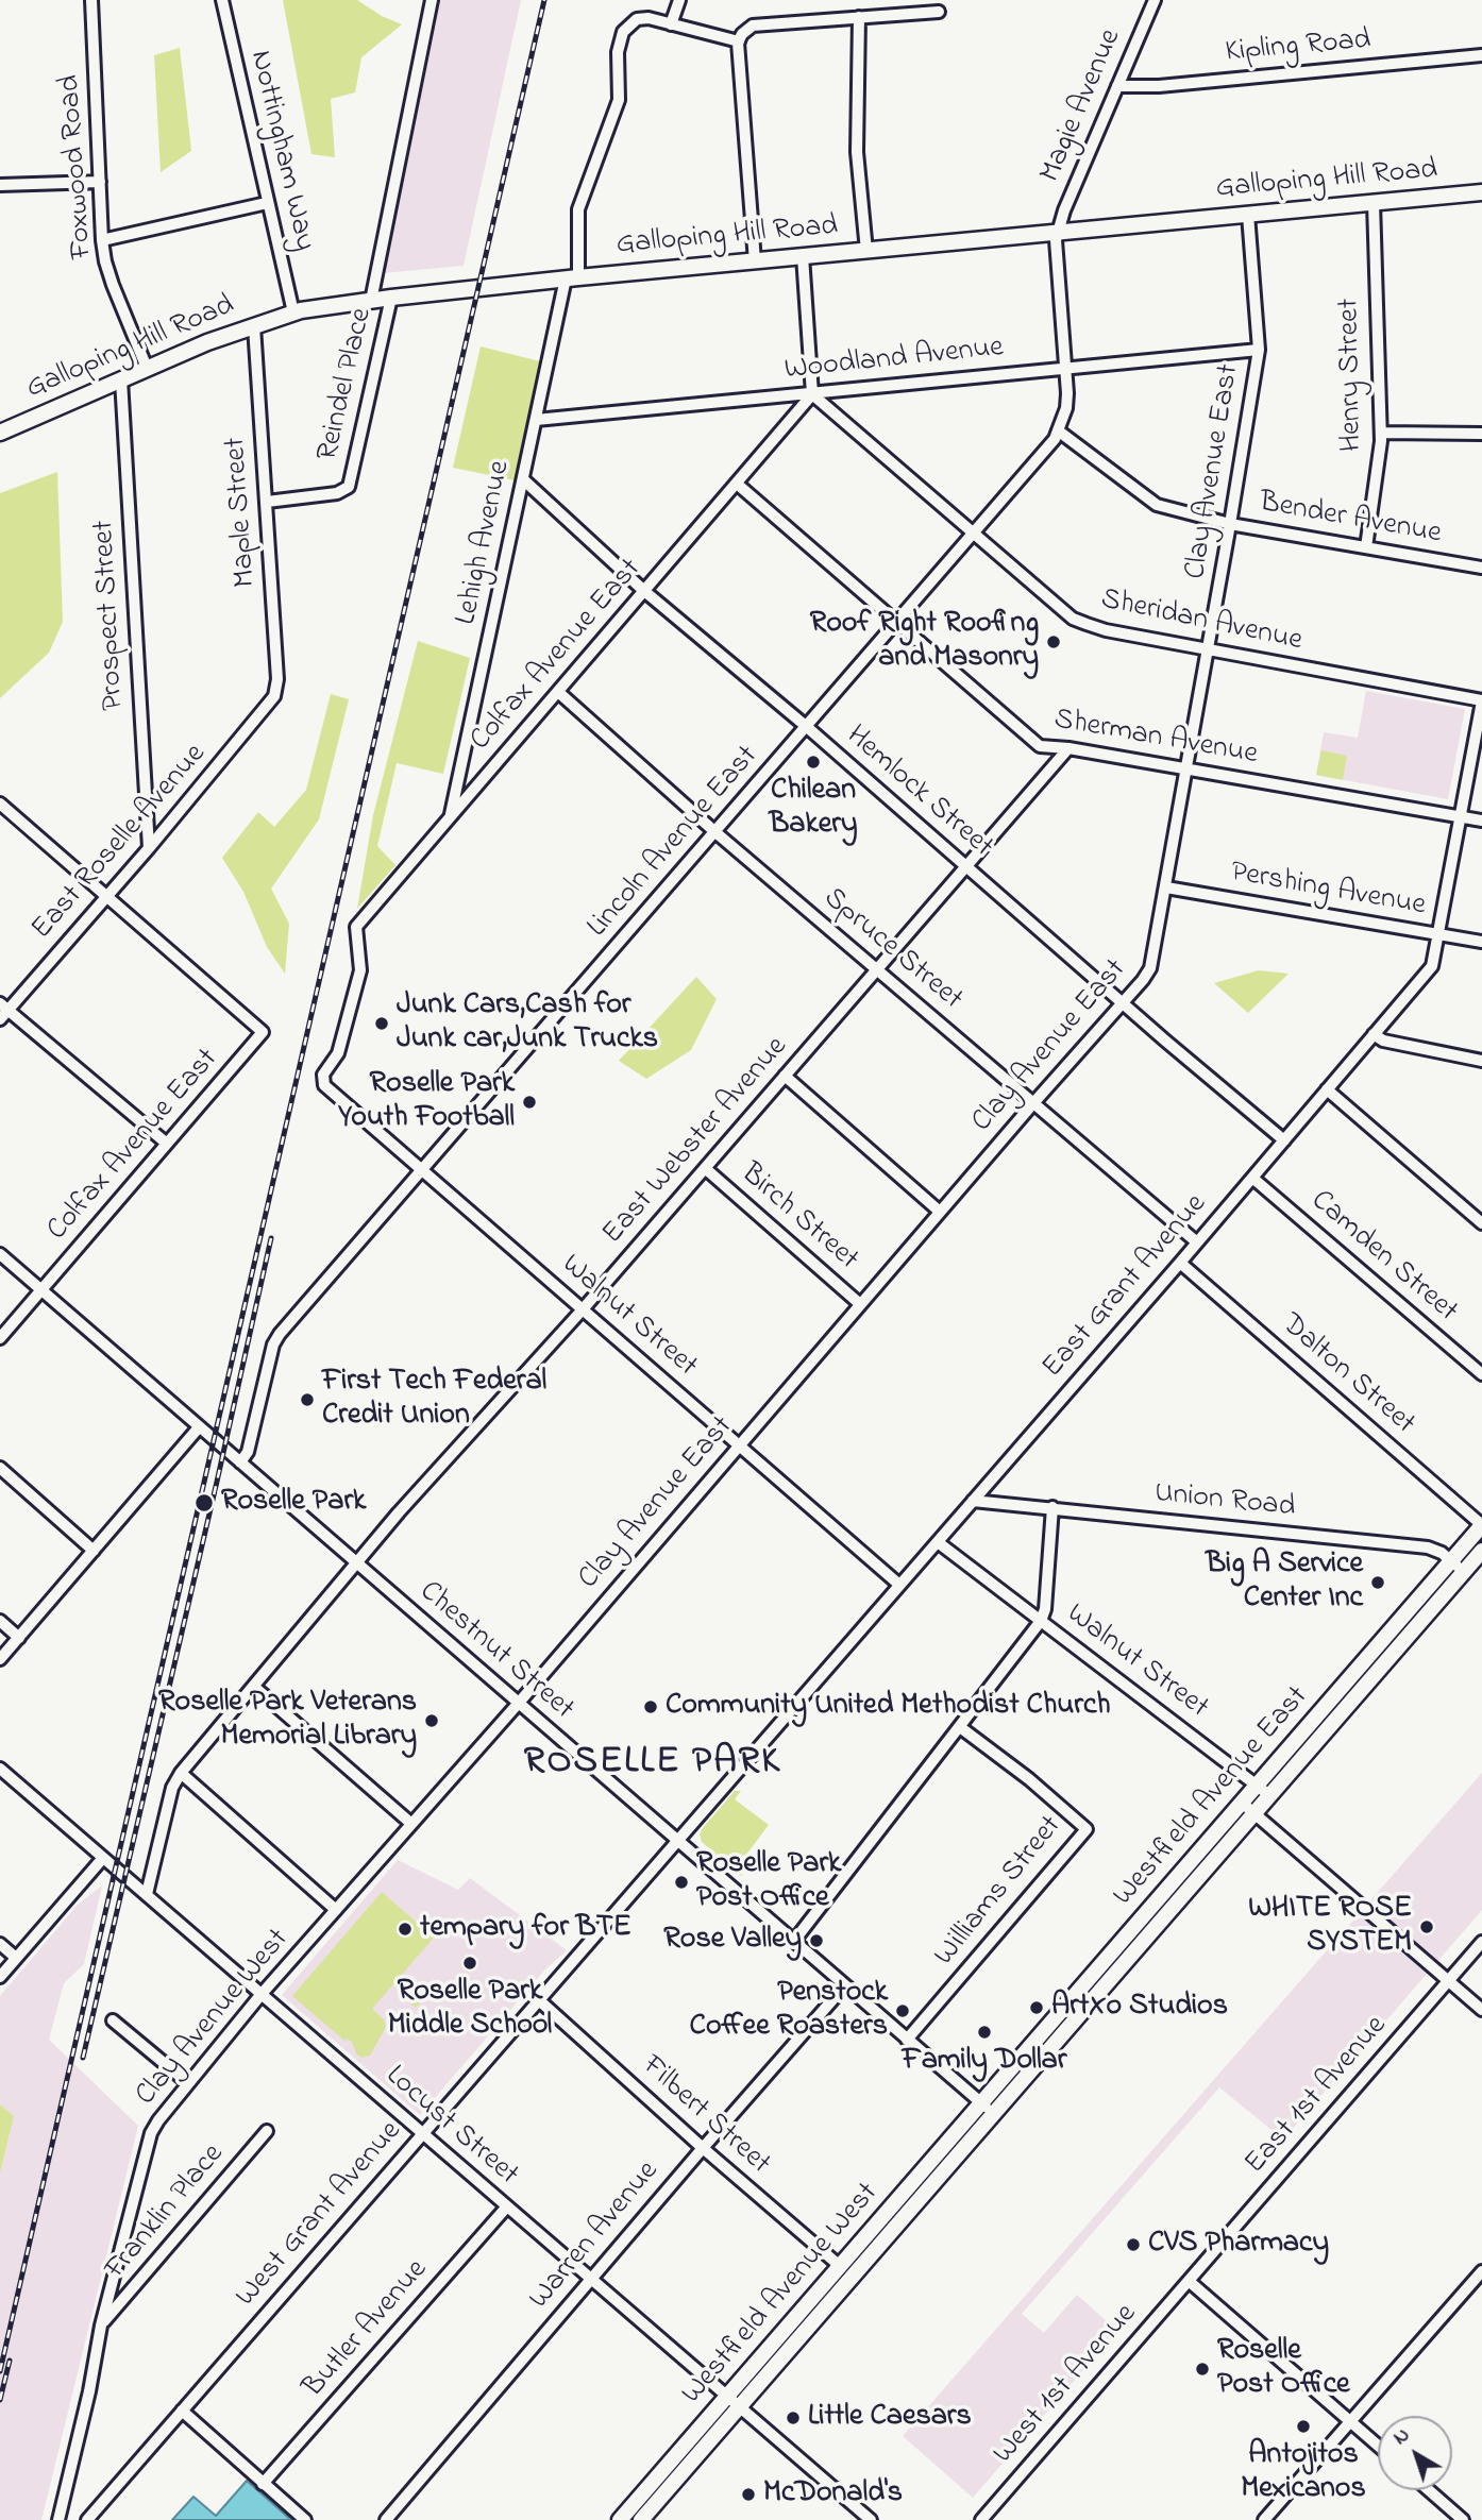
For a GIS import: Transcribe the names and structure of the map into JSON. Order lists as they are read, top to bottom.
{
  "streets": {
    "main road": ["Galloping Hill Road", "Westfield Avenue East", "Westfield Avenue West"],
    "street": [
      "Kipling Road",
      "Magie Avenue",
      "Nottingham Way",
      "Foxwood Road",
      "Woodland Avenue",
      "Henry Street",
      "Reindel Place",
      "Clay Avenue East",
      "Maple Street",
      "Bender Avenue",
      "Lehigh Avenue",
      "Prospect Street",
      "Sheridan Avenue",
      "Colfax Avenue East",
      "Sherman Avenue",
      "Hemlock Street",
      "East Roselle Avenue",
      "Lincoln Avenue East",
      "Pershing Avenue",
      "Spruce Street",
      "East Webster Avenue",
      "Birch Street",
      "Camden Street",
      "East Grant Avenue",
      "Walnut Street",
      "Dalton Street",
      "Union Road",
      "Chestnut Street",
      "Williams Street",
      "Clay Avenue West",
      "East 1st Avenue",
      "Filbert Street",
      "Locust Street",
      "Franklin Place",
      "West Grant Avenue",
      "Warren Avenue",
      "Butler Avenue",
      "West 1st Avenue"
    ]
  },
  "crossings": [
    ["Kipling Road", "Magie Avenue"],
    ["Magie Avenue", "Galloping Hill Road"],
    ["Magie Avenue", "Lincoln Avenue East"],
    ["Nottingham Way", "Galloping Hill Road"],
    ["Foxwood Road", "Galloping Hill Road"],
    ["Galloping Hill Road", "Henry Street"],
    ["Galloping Hill Road", "Reindel Place"],
    ["Galloping Hill Road", "Clay Avenue East"],
    ["Galloping Hill Road", "Maple Street"],
    ["Galloping Hill Road", "Lehigh Avenue"],
    ["Galloping Hill Road", "Prospect Street"],
    ["Galloping Hill Road", "Lincoln Avenue East"],
    ["Woodland Avenue", "Clay Avenue East"],
    ["Woodland Avenue", "Lehigh Avenue"],
    ["Woodland Avenue", "Sheridan Avenue"],
    ["Woodland Avenue", "Colfax Avenue East"],
    ["Woodland Avenue", "Lincoln Avenue East"],
    ["Henry Street", "Bender Avenue"],
    ["Reindel Place", "Maple Street"],
    ["Clay Avenue East", "Bender Avenue"],
    ["Clay Avenue East", "Sheridan Avenue"],
    ["Clay Avenue East", "Sherman Avenue"],
    ["Clay Avenue East", "Hemlock Street"],
    ["Clay Avenue East", "Pershing Avenue"],
    ["Clay Avenue East", "Spruce Street"],
    ["Clay Avenue East", "Birch Street"],
    ["Clay Avenue East", "Walnut Street"],
    ["Clay Avenue East", "Chestnut Street"],
    ["Clay Avenue East", "Clay Avenue West"],
    ["Maple Street", "East Roselle Avenue"],
    ["Bender Avenue", "Lincoln Avenue East"],
    ["Lehigh Avenue", "Colfax Avenue East"],
    ["Lehigh Avenue", "Hemlock Street"],
    ["Prospect Street", "East Roselle Avenue"],
    ["Sheridan Avenue", "Colfax Avenue East"],
    ["Sheridan Avenue", "Lincoln Avenue East"],
    ["Sheridan Avenue", "East Grant Avenue"],
    ["Colfax Avenue East", "Sherman Avenue"],
    ["Colfax Avenue East", "Hemlock Street"],
    ["Colfax Avenue East", "East Roselle Avenue"],
    ["Colfax Avenue East", "Spruce Street"],
    ["Colfax Avenue East", "Walnut Street"],
    ["Colfax Avenue East", "Chestnut Street"],
    ["Sherman Avenue", "Lincoln Avenue East"],
    ["Sherman Avenue", "East Webster Avenue"],
    ["Sherman Avenue", "East Grant Avenue"],
    ["Hemlock Street", "Lincoln Avenue East"],
    ["Hemlock Street", "East Webster Avenue"],
    ["Hemlock Street", "East Grant Avenue"],
    ["Lincoln Avenue East", "Spruce Street"],
    ["Lincoln Avenue East", "Walnut Street"],
    ["Lincoln Avenue East", "Chestnut Street"],
    ["Pershing Avenue", "East Grant Avenue"],
    ["Spruce Street", "East Webster Avenue"],
    ["Spruce Street", "East Grant Avenue"],
    ["East Webster Avenue", "Birch Street"],
    ["East Webster Avenue", "Walnut Street"],
    ["East Webster Avenue", "Chestnut Street"],
    ["East Webster Avenue", "Locust Street"],
    ["Camden Street", "East Grant Avenue"],
    ["East Grant Avenue", "Walnut Street"],
    ["East Grant Avenue", "Dalton Street"],
    ["East Grant Avenue", "Union Road"],
    ["East Grant Avenue", "Chestnut Street"],
    ["East Grant Avenue", "West Grant Avenue"],
    ["Walnut Street", "Westfield Avenue East"],
    ["Dalton Street", "Westfield Avenue East"],
    ["Union Road", "Westfield Avenue East"],
    ["Chestnut Street", "Westfield Avenue East"],
    ["Chestnut Street", "Williams Street"],
    ["Chestnut Street", "Clay Avenue West"],
    ["Chestnut Street", "West Grant Avenue"],
    ["Chestnut Street", "Warren Avenue"],
    ["Chestnut Street", "Westfield Avenue West"],
    ["Westfield Avenue East", "Westfield Avenue West"],
    ["Clay Avenue West", "Locust Street"],
    ["Clay Avenue West", "Franklin Place"],
    ["East 1st Avenue", "West 1st Avenue"],
    ["Filbert Street", "West Grant Avenue"],
    ["Filbert Street", "Warren Avenue"],
    ["Filbert Street", "Westfield Avenue West"],
    ["Locust Street", "West Grant Avenue"],
    ["Locust Street", "Warren Avenue"],
    ["Locust Street", "Westfield Avenue West"],
    ["Locust Street", "Butler Avenue"]
  ],
  "districts": ["ROSELLE PARK"],
  "places": [
    "Roof Right Roofing and Masonry",
    "Chilean Bakery",
    "Junk Cars,Cash for Junk car,Junk Trucks",
    "Roselle Park Youth Football",
    "First Tech Federal Credit Union",
    "Roselle Park",
    "Big A Service Center Inc",
    "Community United Methodist Church",
    "Roselle Park Veterans Memorial Library",
    "Roselle Park Post Office",
    "WHITE ROSE SYSTEM",
    "tempary for BTE",
    "Rose Valley",
    "Roselle Park Middle School",
    "ArtXo Studios",
    "Penstock Coffee Roasters",
    "Family Dollar",
    "CVS Pharmacy",
    "Roselle Post Office",
    "Little Caesars",
    "Antojitos Mexicanos",
    "McDonald's"
  ],
  "north": "top left"
}
